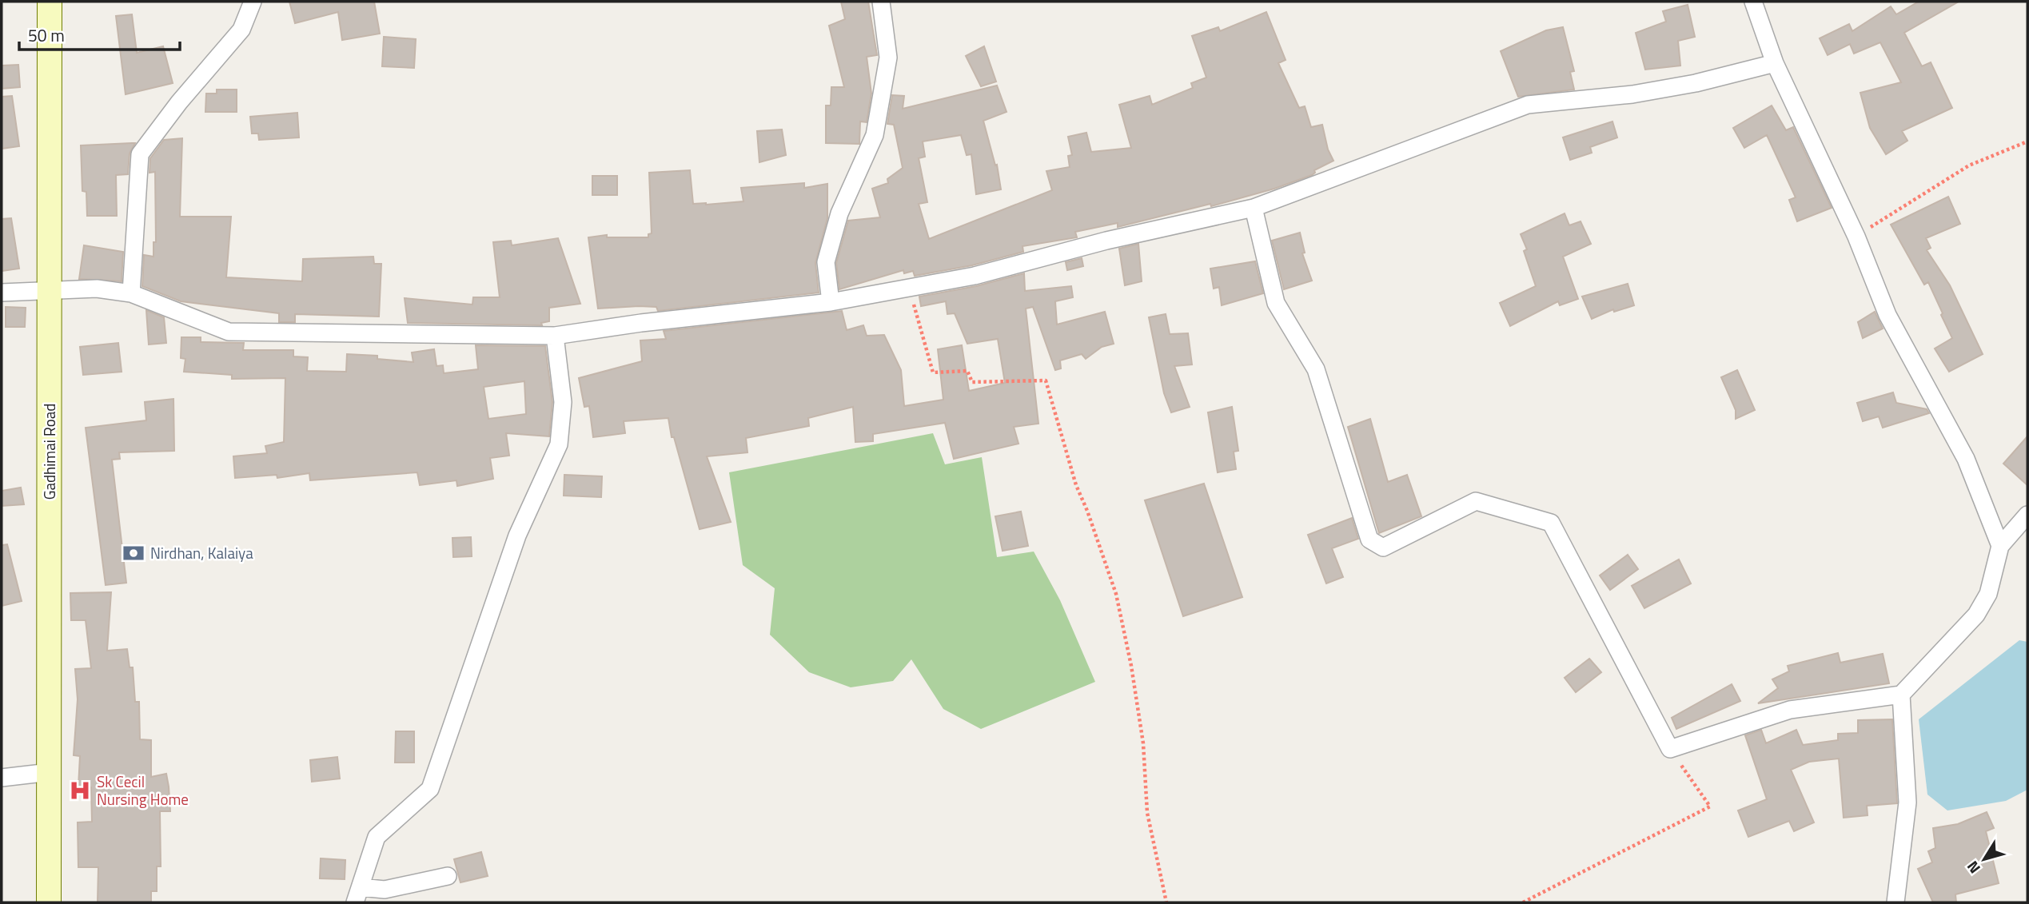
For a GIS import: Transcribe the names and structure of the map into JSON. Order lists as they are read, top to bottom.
{
  "streets": {
    "street": ["Gadhimai Road"]
  },
  "places": {
    "bank": ["Nirdhan, Kalaiya"],
    "hospital": ["Sk Cecil Nursing Home"]
  },
  "scale_bar": "50 m",
  "north": "bottom left"
}
